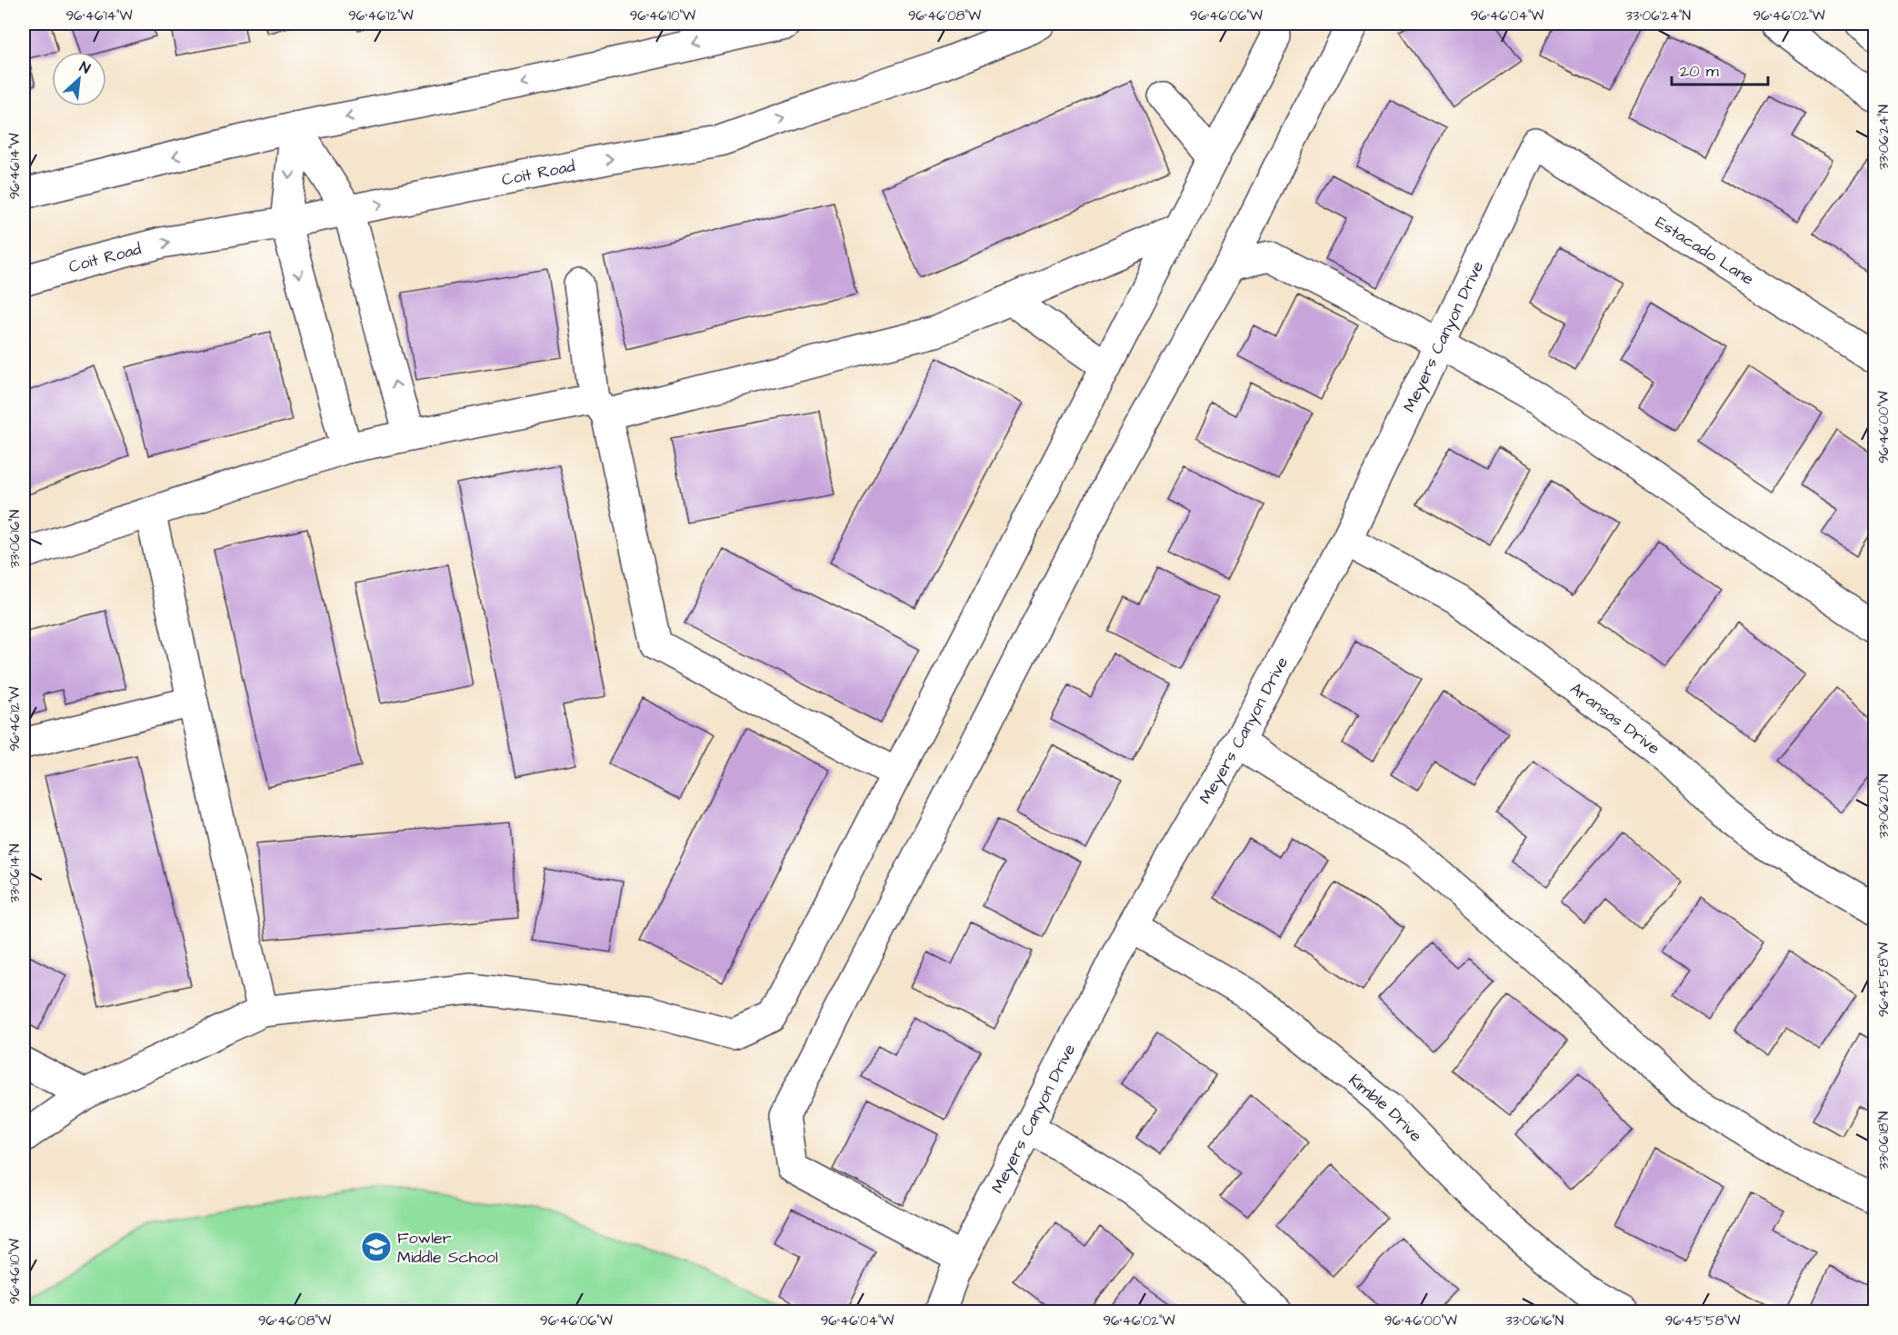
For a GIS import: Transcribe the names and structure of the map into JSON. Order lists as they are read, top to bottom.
{
  "streets": {
    "street": [
      "Coit Road",
      "Estacado Lane",
      "Meyers Canyon Drive",
      "Aransas Drive",
      "Kimble Drive"
    ]
  },
  "crossings": [
    ["Estacado Lane", "Meyers Canyon Drive"],
    ["Meyers Canyon Drive", "Aransas Drive"],
    ["Meyers Canyon Drive", "Kimble Drive"]
  ],
  "places": {
    "school or university": ["Fowler Middle School"]
  },
  "scale_bar": "20 m",
  "north": "top right",
  "coordinates": [
    "96°46'14\"W",
    "96°46'12\"W",
    "96°46'10\"W",
    "96°46'08\"W",
    "96°46'06\"W",
    "96°46'04\"W",
    "33°06'24\"N",
    "96°46'02\"W",
    "96°46'00\"W",
    "33°06'16\"N",
    "33°06'20\"N",
    "33°06'14\"N",
    "96°45'58\"W",
    "33°06'18\"N"
  ]
}
